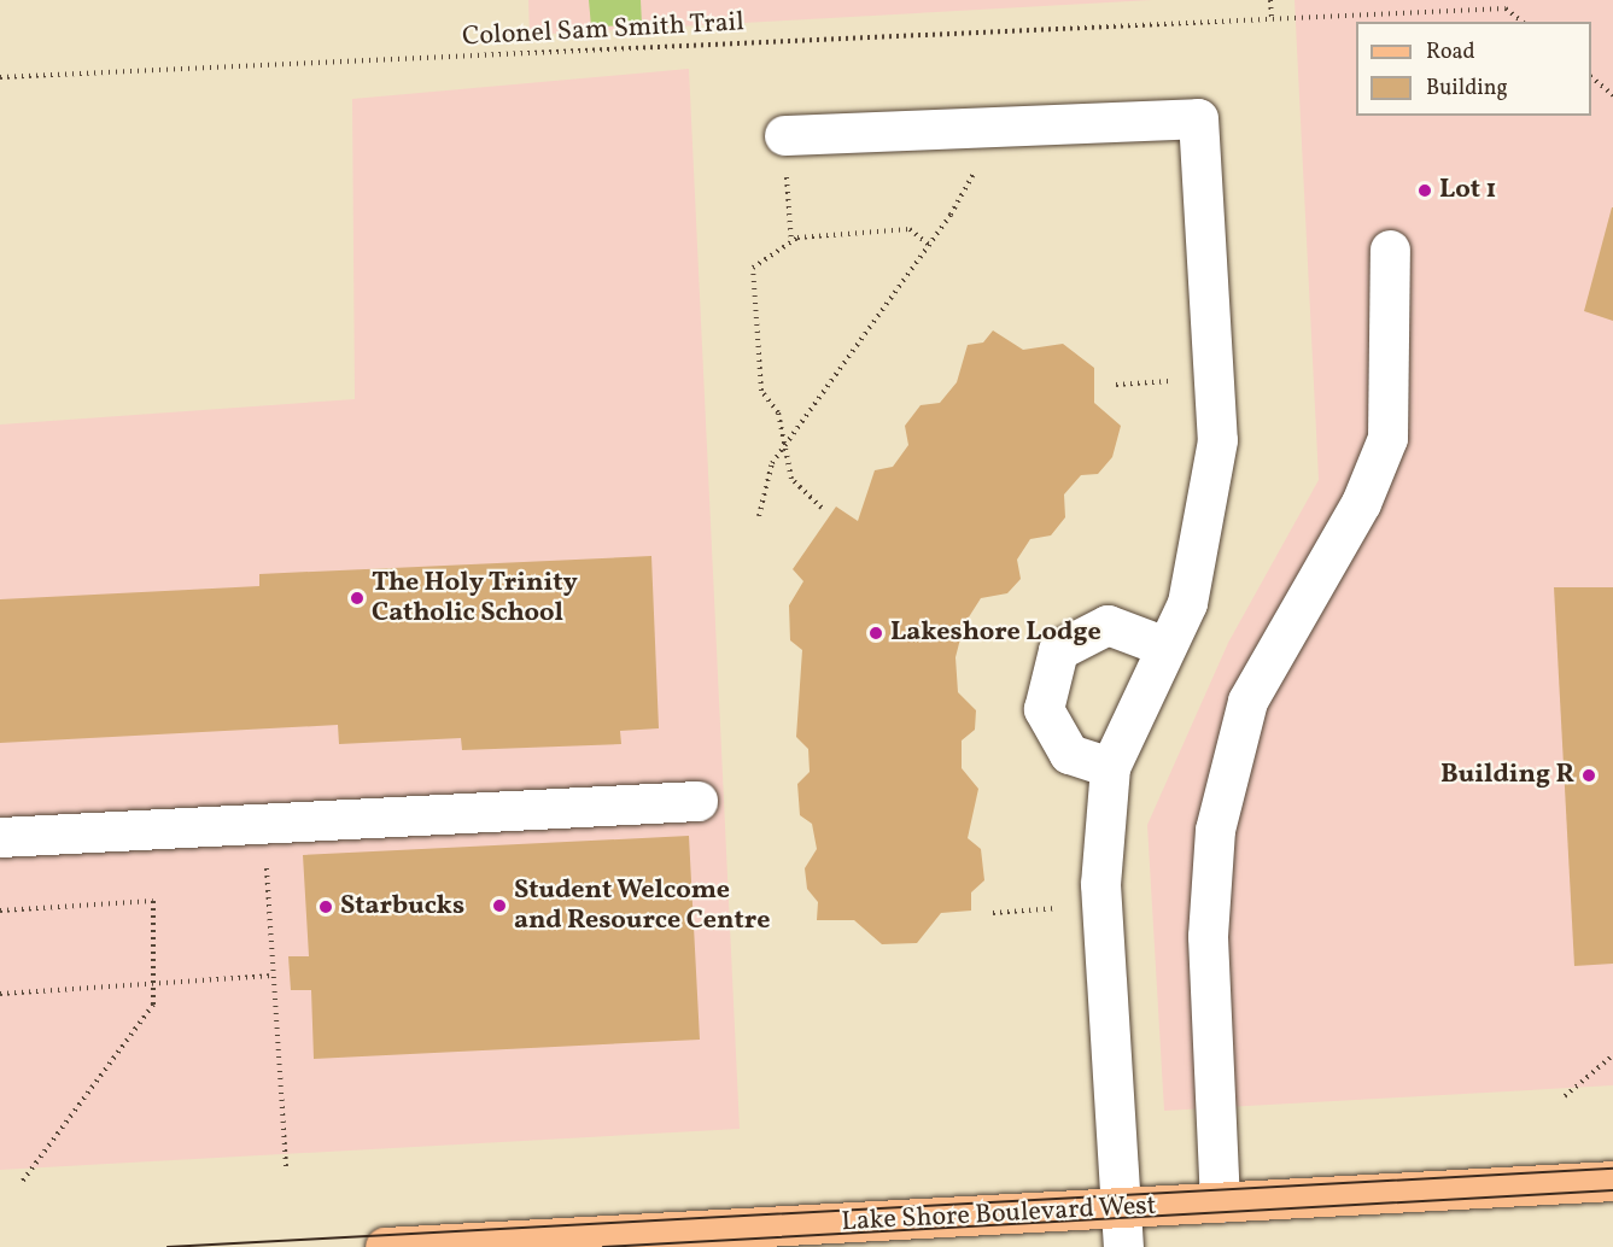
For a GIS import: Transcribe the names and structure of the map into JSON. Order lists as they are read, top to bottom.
{
  "streets": {
    "main road": ["Lake Shore Boulevard West"],
    "path": ["Colonel Sam Smith Trail"]
  },
  "places": [
    "Lot 1",
    "The Holy Trinity Catholic School",
    "Lakeshore Lodge",
    "Building R",
    "Student Welcome and Resource Centre",
    "Starbucks"
  ],
  "legend": ["Road", "Building"]
}
